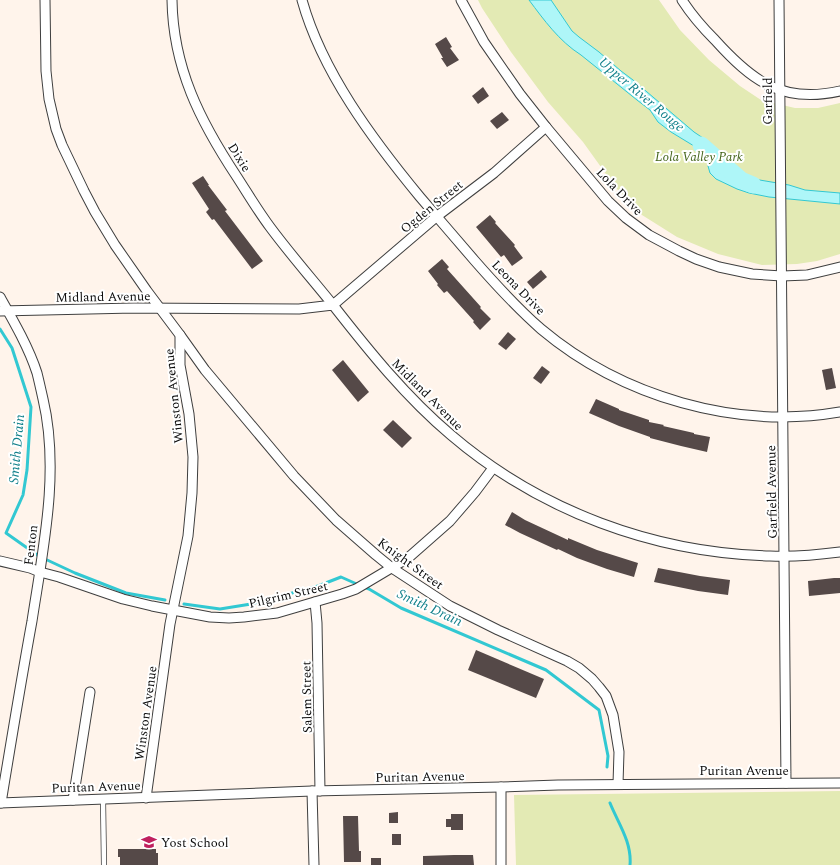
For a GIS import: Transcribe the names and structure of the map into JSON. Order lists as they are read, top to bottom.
{
  "streets": {
    "street": [
      "Garfield",
      "Dixie",
      "Lola Drive",
      "Ogden Street",
      "Leona Drive",
      "Midland Avenue",
      "Winston Avenue",
      "Garfield Avenue",
      "Fenton",
      "Knight Street",
      "Pilgrim Street",
      "Salem Street",
      "Puritan Avenue"
    ]
  },
  "crossings": [
    ["Garfield", "Garfield Avenue"],
    ["Dixie", "Ogden Street"],
    ["Dixie", "Midland Avenue"],
    ["Lola Drive", "Ogden Street"],
    ["Lola Drive", "Garfield Avenue"],
    ["Ogden Street", "Leona Drive"],
    ["Ogden Street", "Midland Avenue"],
    ["Leona Drive", "Garfield Avenue"],
    ["Midland Avenue", "Winston Avenue"],
    ["Midland Avenue", "Garfield Avenue"],
    ["Midland Avenue", "Fenton"],
    ["Midland Avenue", "Pilgrim Street"],
    ["Winston Avenue", "Knight Street"],
    ["Winston Avenue", "Pilgrim Street"],
    ["Winston Avenue", "Puritan Avenue"],
    ["Garfield Avenue", "Puritan Avenue"],
    ["Fenton", "Pilgrim Street"],
    ["Fenton", "Puritan Avenue"],
    ["Knight Street", "Pilgrim Street"],
    ["Knight Street", "Puritan Avenue"],
    ["Pilgrim Street", "Salem Street"],
    ["Salem Street", "Puritan Avenue"]
  ],
  "water": ["Upper River Rouge", "Smith Drain"],
  "parks": ["Lola Valley Park"],
  "places": {
    "school or university": ["Yost School"]
  }
}
